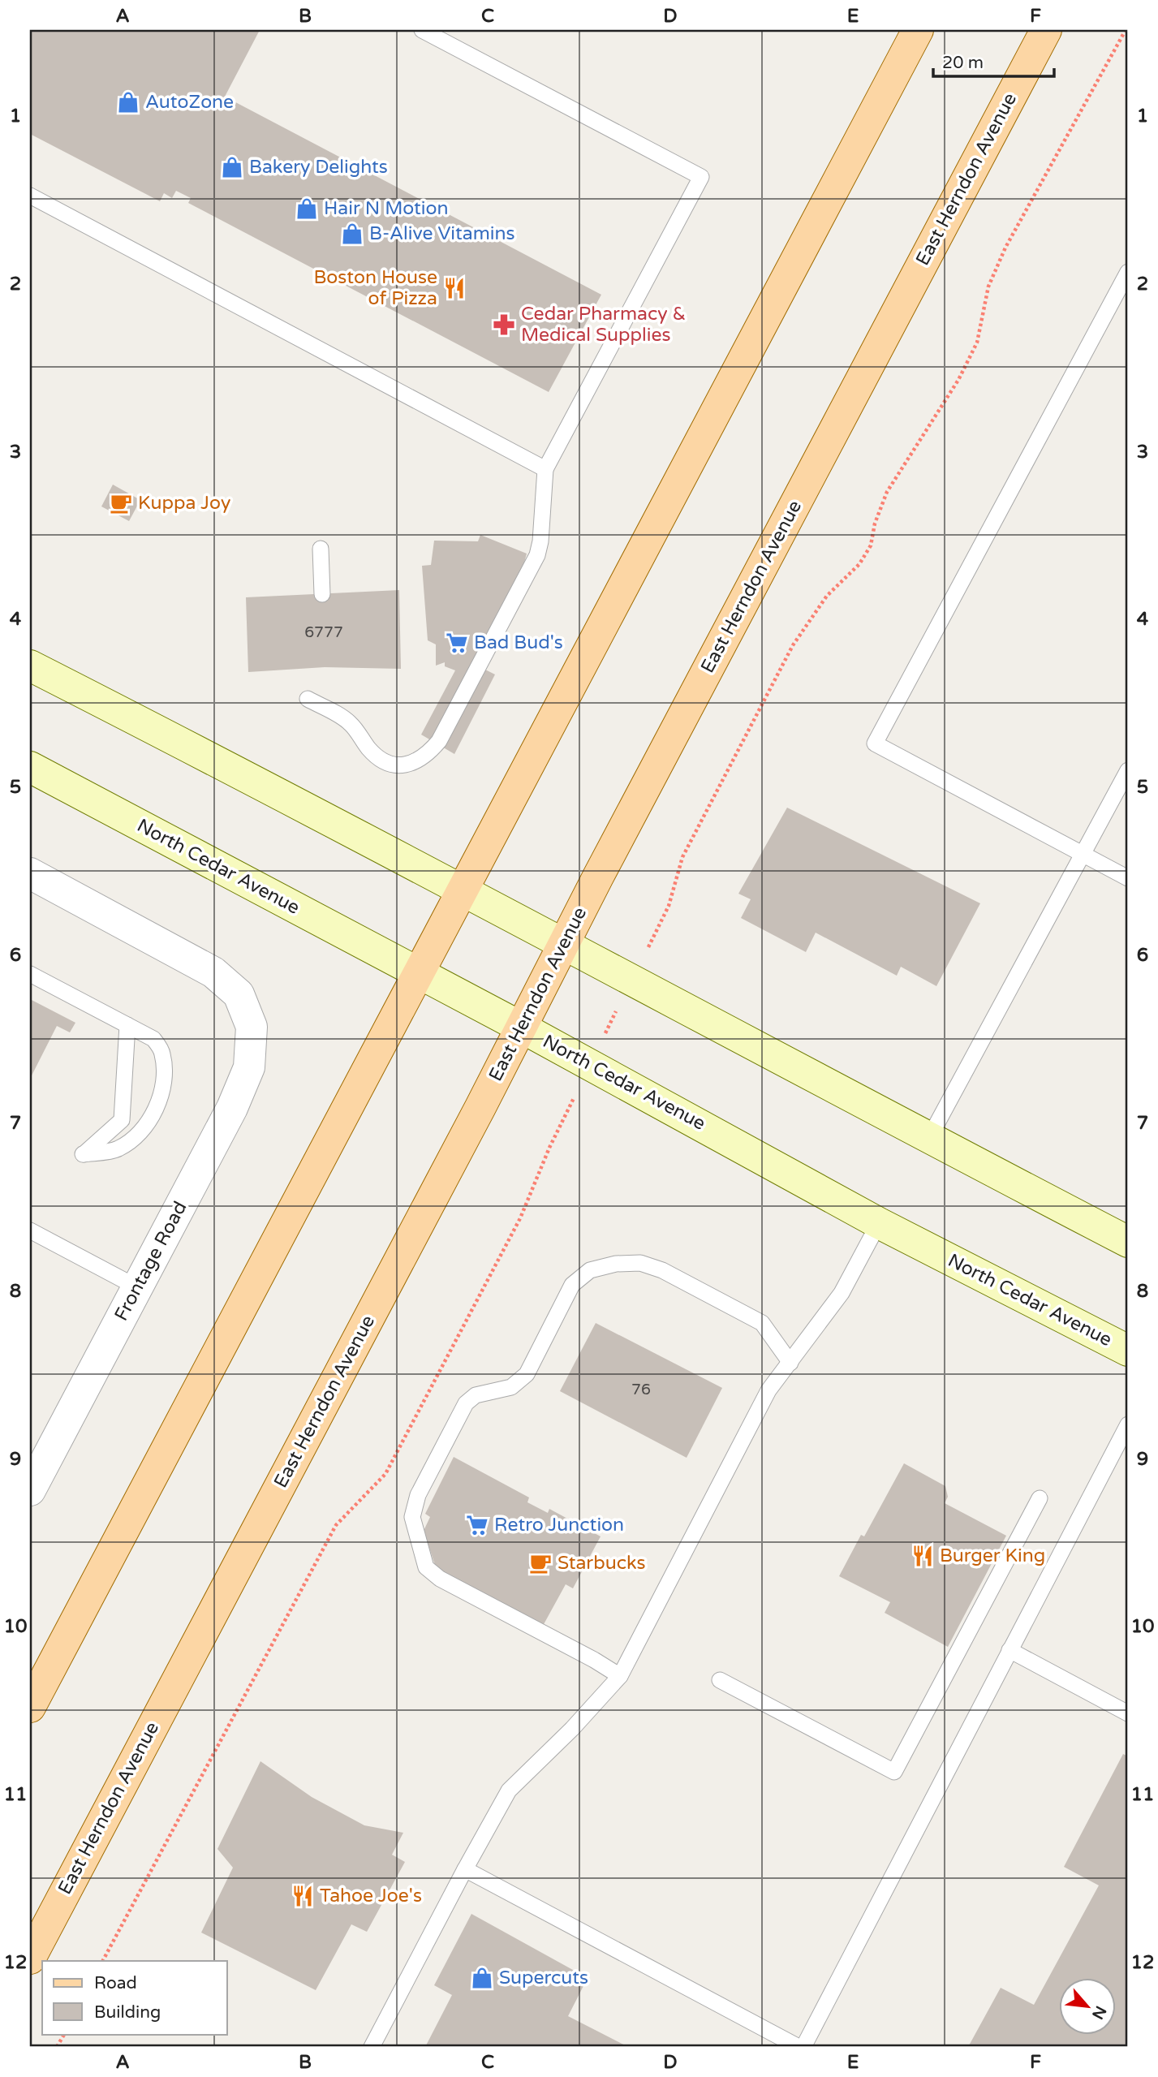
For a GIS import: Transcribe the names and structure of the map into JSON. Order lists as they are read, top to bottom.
{
  "streets": {
    "main road": ["East Herndon Avenue", "North Cedar Avenue"],
    "street": ["Frontage Road"]
  },
  "crossings": [
    ["East Herndon Avenue", "North Cedar Avenue"]
  ],
  "places": {
    "shop": [
      "AutoZone",
      "Bakery Delights",
      "Hair N Motion",
      "B-Alive Vitamins",
      "Supercuts"
    ],
    "restaurant": ["Boston House of Pizza", "Burger King", "Tahoe Joe's"],
    "pharmacy": ["Cedar Pharmacy & Medical Supplies"],
    "cafe": ["Kuppa Joy", "Starbucks"],
    "supermarket": ["Bad Bud's", "Retro Junction"]
  },
  "house_numbers": ["6777", "76"],
  "legend": ["Road", "Building"],
  "scale_bar": "20 m",
  "north": "bottom right",
  "grid": {
    "columns": [
      "A",
      "B",
      "C",
      "D",
      "E",
      "F"
    ],
    "rows": [
      "1",
      "2",
      "3",
      "4",
      "5",
      "6",
      "7",
      "8",
      "9",
      "10",
      "11",
      "12"
    ]
  }
}
